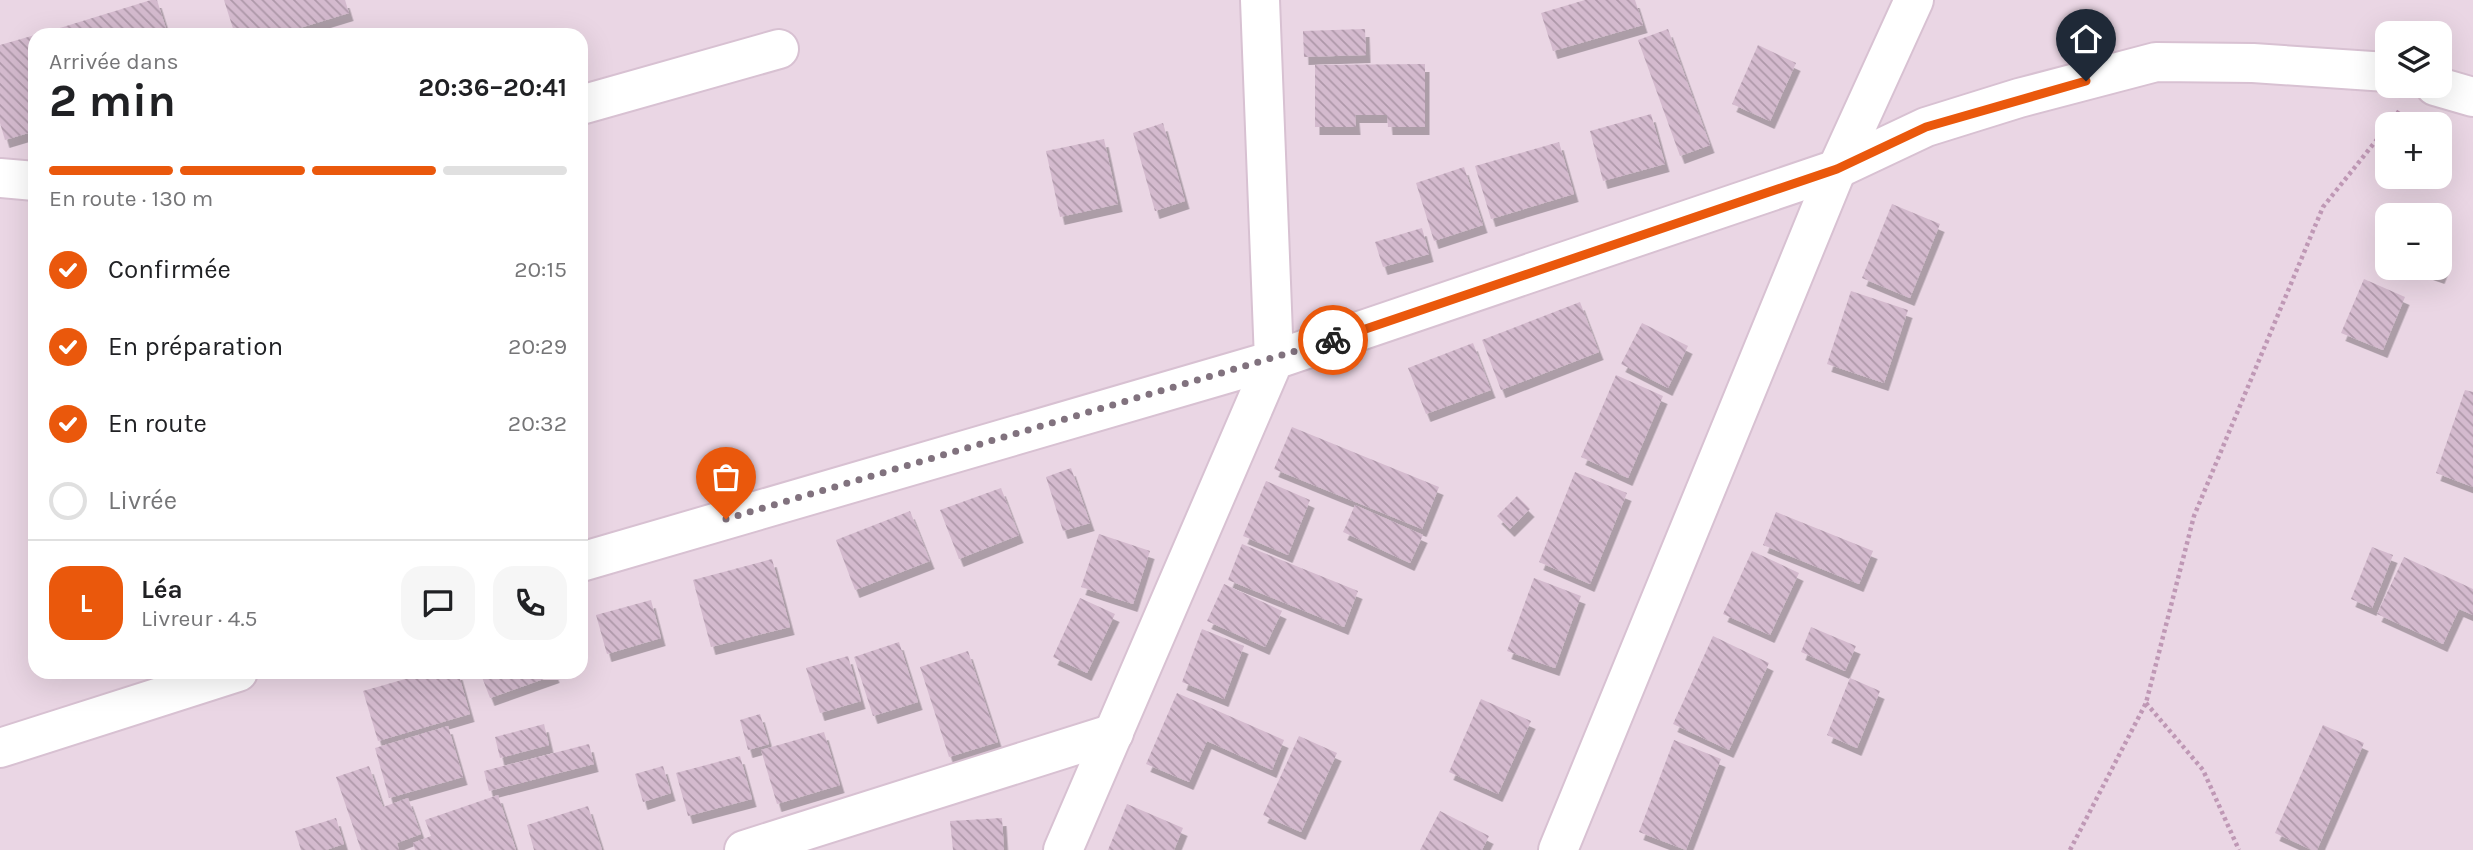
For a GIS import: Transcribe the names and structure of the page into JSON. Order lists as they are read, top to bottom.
{
  "page": {
    "map_buttons": ["+", "−"],
    "heading": ["2 min", "Arrivée dans", "20:36–20:41"],
    "panel": ["Léa", "Livreur · 4.5"],
    "bar": "En route · 130 m",
    "list": [
      ["Confirmée", "20:15"],
      ["En préparation", "20:29"],
      ["En route", "20:32"],
      "Livrée"
    ],
    "round": "L"
  }
}
